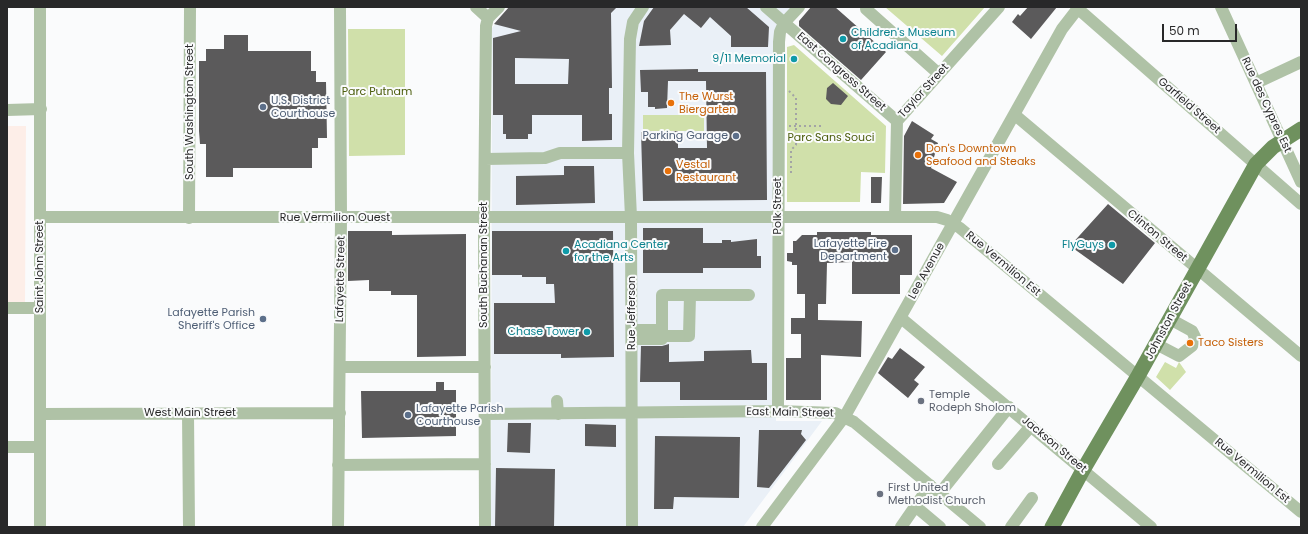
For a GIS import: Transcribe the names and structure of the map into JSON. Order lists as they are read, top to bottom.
{
  "streets": {
    "main road": ["Johnston Street"],
    "street": [
      "East Congress Street",
      "Taylor Street",
      "Rue des Cypres Est",
      "Garfield Street",
      "South Washington Street",
      "Polk Street",
      "Rue Vermilion Ouest",
      "Clinton Street",
      "Rue Vermilion Est",
      "South Buchanan Street",
      "Saint John Street",
      "Lee Avenue",
      "Lafayette Street",
      "Rue Jefferson",
      "West Main Street",
      "East Main Street",
      "Jackson Street"
    ]
  },
  "crossings": [
    ["East Congress Street", "Taylor Street"],
    ["East Congress Street", "Polk Street"],
    ["Taylor Street", "Rue Vermilion Est"],
    ["Rue des Cypres Est", "Johnston Street"],
    ["Garfield Street", "Lee Avenue"],
    ["Garfield Street", "Johnston Street"],
    ["South Washington Street", "Rue Vermilion Ouest"],
    ["Polk Street", "Rue Vermilion Est"],
    ["Polk Street", "East Main Street"],
    ["Rue Vermilion Ouest", "Rue Vermilion Est"],
    ["Rue Vermilion Ouest", "South Buchanan Street"],
    ["Rue Vermilion Ouest", "Saint John Street"],
    ["Rue Vermilion Ouest", "Lafayette Street"],
    ["Rue Vermilion Ouest", "Rue Jefferson"],
    ["Clinton Street", "Lee Avenue"],
    ["Clinton Street", "Johnston Street"],
    ["Rue Vermilion Est", "Lee Avenue"],
    ["Rue Vermilion Est", "Rue Jefferson"],
    ["Rue Vermilion Est", "Johnston Street"],
    ["South Buchanan Street", "East Main Street"],
    ["Saint John Street", "West Main Street"],
    ["Lee Avenue", "East Main Street"],
    ["Lee Avenue", "Jackson Street"],
    ["Lafayette Street", "West Main Street"],
    ["Rue Jefferson", "East Main Street"],
    ["Johnston Street", "Jackson Street"]
  ],
  "parks": ["Parc Putnam", "Parc Sans Souci"],
  "places": [
    "Children's Museum of Acadiana",
    "9/11 Memorial",
    "The Wurst Biergarten",
    "U.S. District Courthouse",
    "Parking Garage",
    "Don's Downtown Seafood and Steaks",
    "Vestal Restaurant",
    "FlyGuys",
    "Lafayette Fire Department",
    "Acadiana Center for the Arts",
    "Lafayette Parish Sheriff's Office",
    "Chase Tower",
    "Taco Sisters",
    "Temple Rodeph Sholom",
    "Lafayette Parish Courthouse",
    "First United Methodist Church"
  ],
  "scale_bar": "50 m"
}
